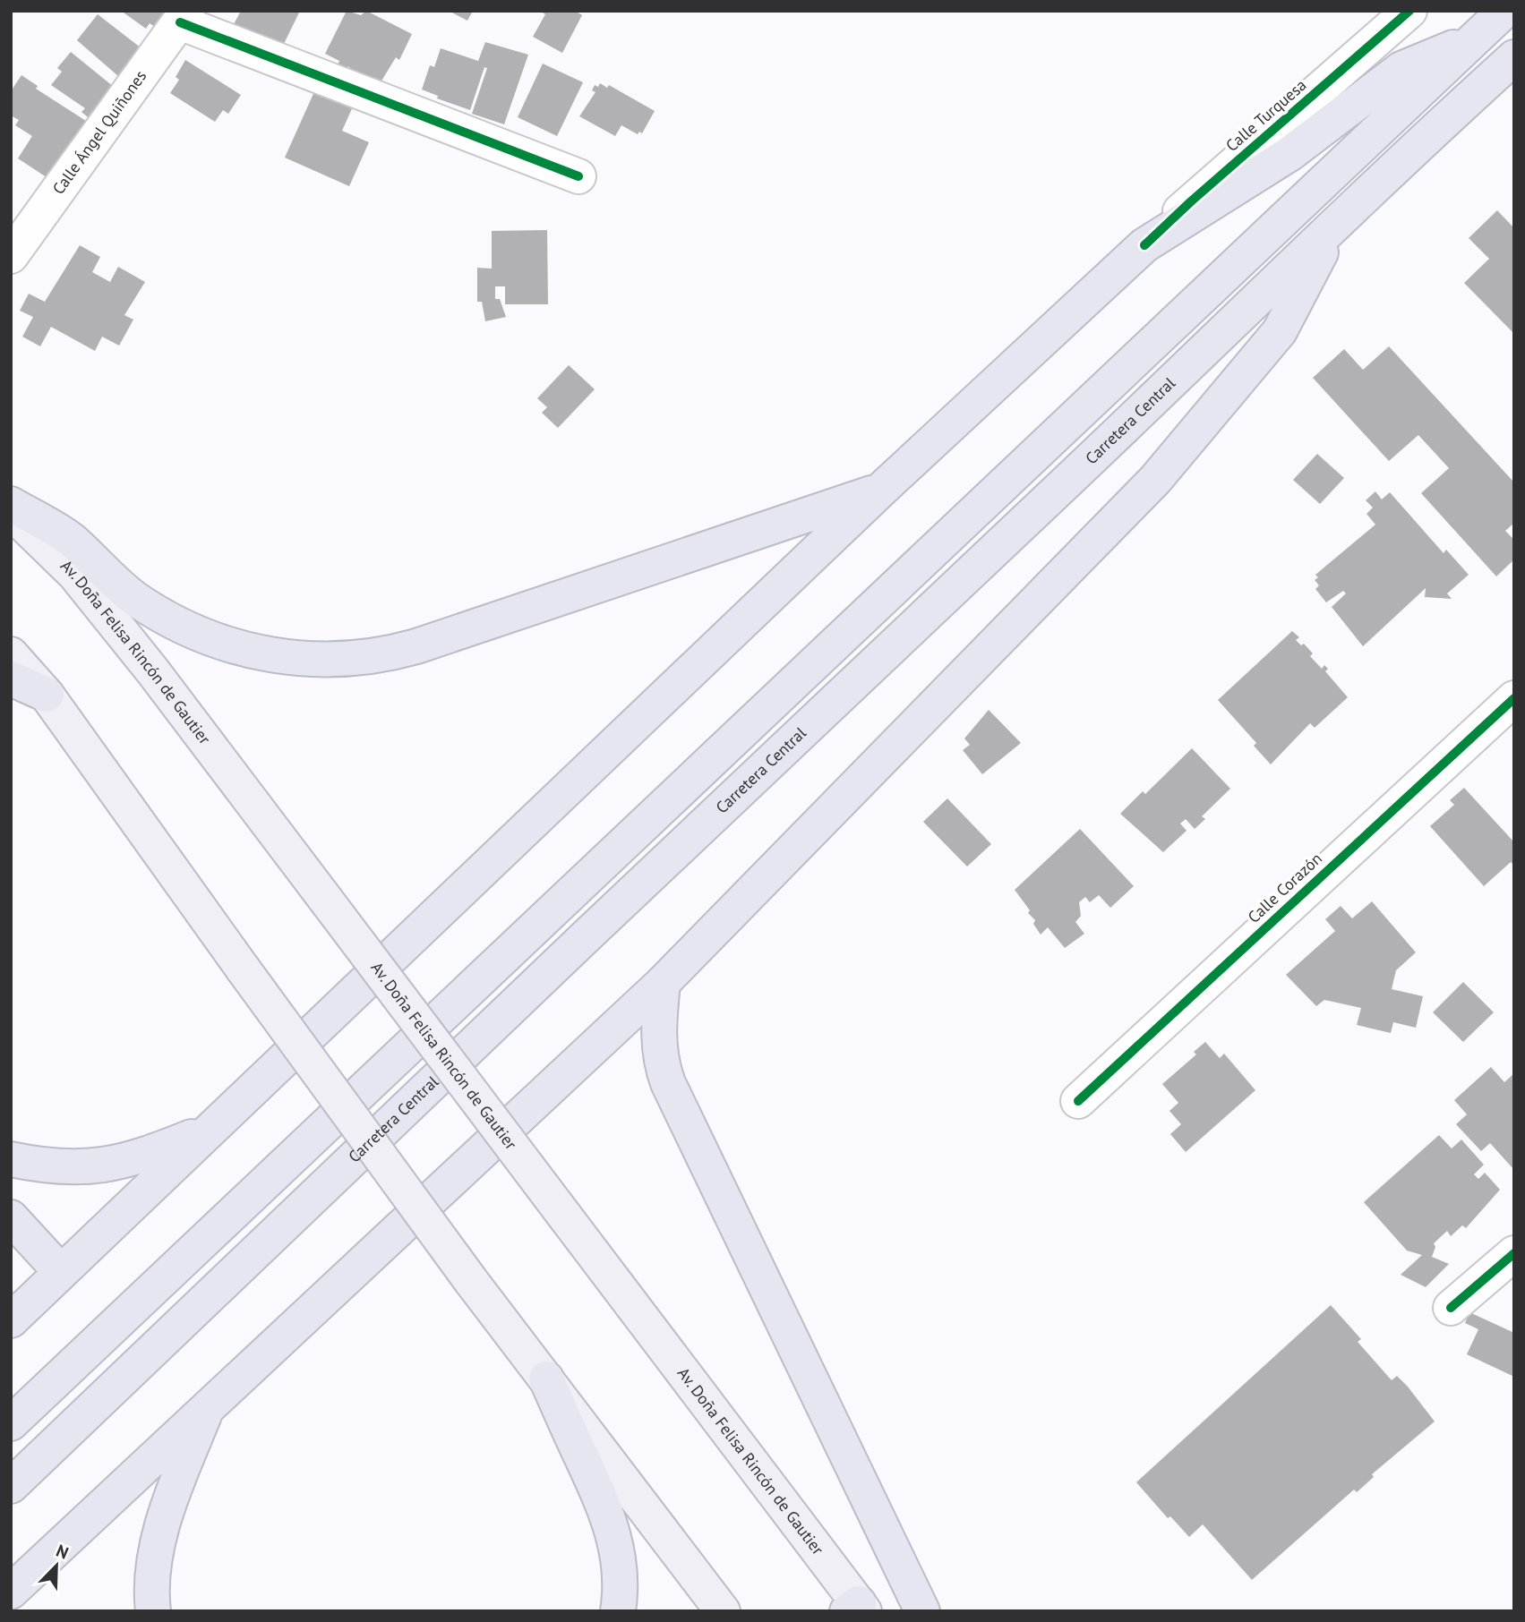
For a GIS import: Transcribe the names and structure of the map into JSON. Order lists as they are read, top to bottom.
{
  "streets": {
    "highway": ["Carretera Central"],
    "main road": ["Av. Doña Felisa Rincón de Gautier"],
    "street": ["Calle Turquesa", "Calle Ángel Quiñones", "Calle Corazón"]
  },
  "north": "top right"
}
